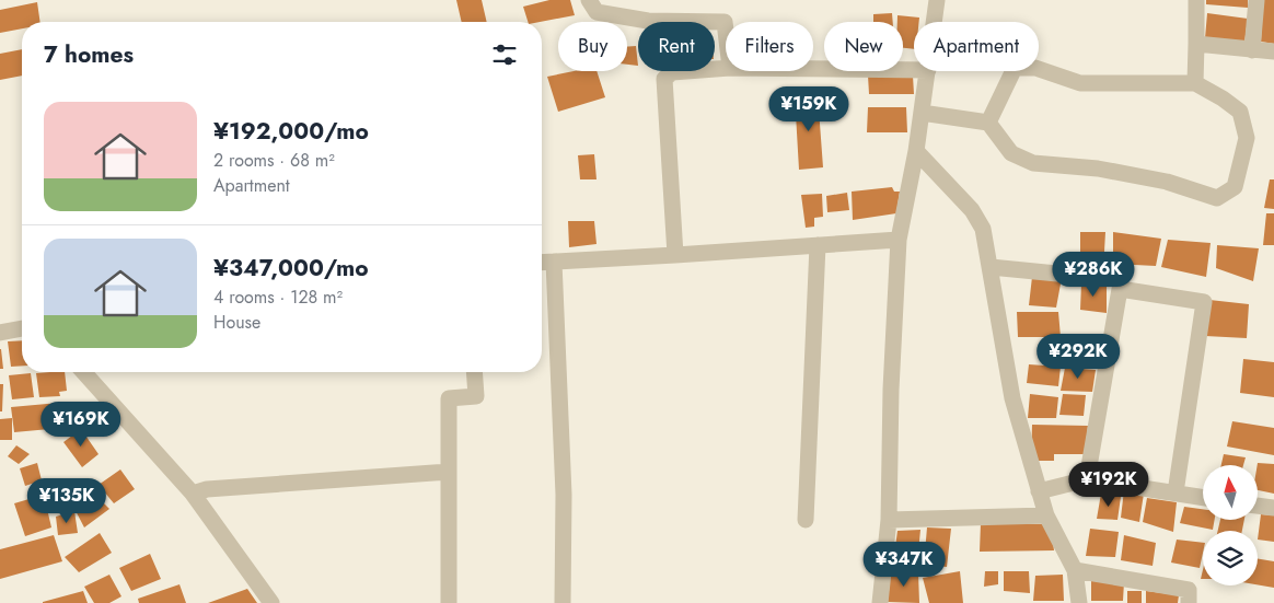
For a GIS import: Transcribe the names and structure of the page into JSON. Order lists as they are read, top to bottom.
{
  "north": "top",
  "page": {
    "chip": [
      "Buy",
      "Rent",
      "Filters",
      "New",
      "Apartment"
    ],
    "heading": "7 homes",
    "price": [
      "¥159K",
      "¥286K",
      "¥292K",
      "¥169K",
      "¥192K",
      "¥135K",
      "¥347K"
    ],
    "list": [
      {
        "name": "¥192,000/mo",
        "note": "2 rooms · 68 m² · Apartment"
      },
      {
        "name": "¥347,000/mo",
        "note": "4 rooms · 128 m² · House"
      }
    ]
  }
}
